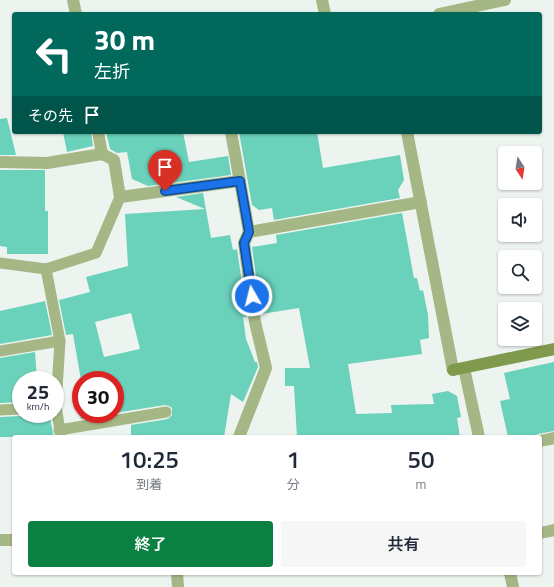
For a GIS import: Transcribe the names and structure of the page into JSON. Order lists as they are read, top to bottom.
{
  "north": "bottom",
  "page": {
    "turn": ["30 m", "左折"],
    "then": "その先",
    "speed": "25 km/h",
    "limit": "30",
    "eta": [
      "10:25",
      "到着",
      "1",
      "分",
      "50",
      "m"
    ],
    "buttons": ["終了", "共有"]
  }
}
